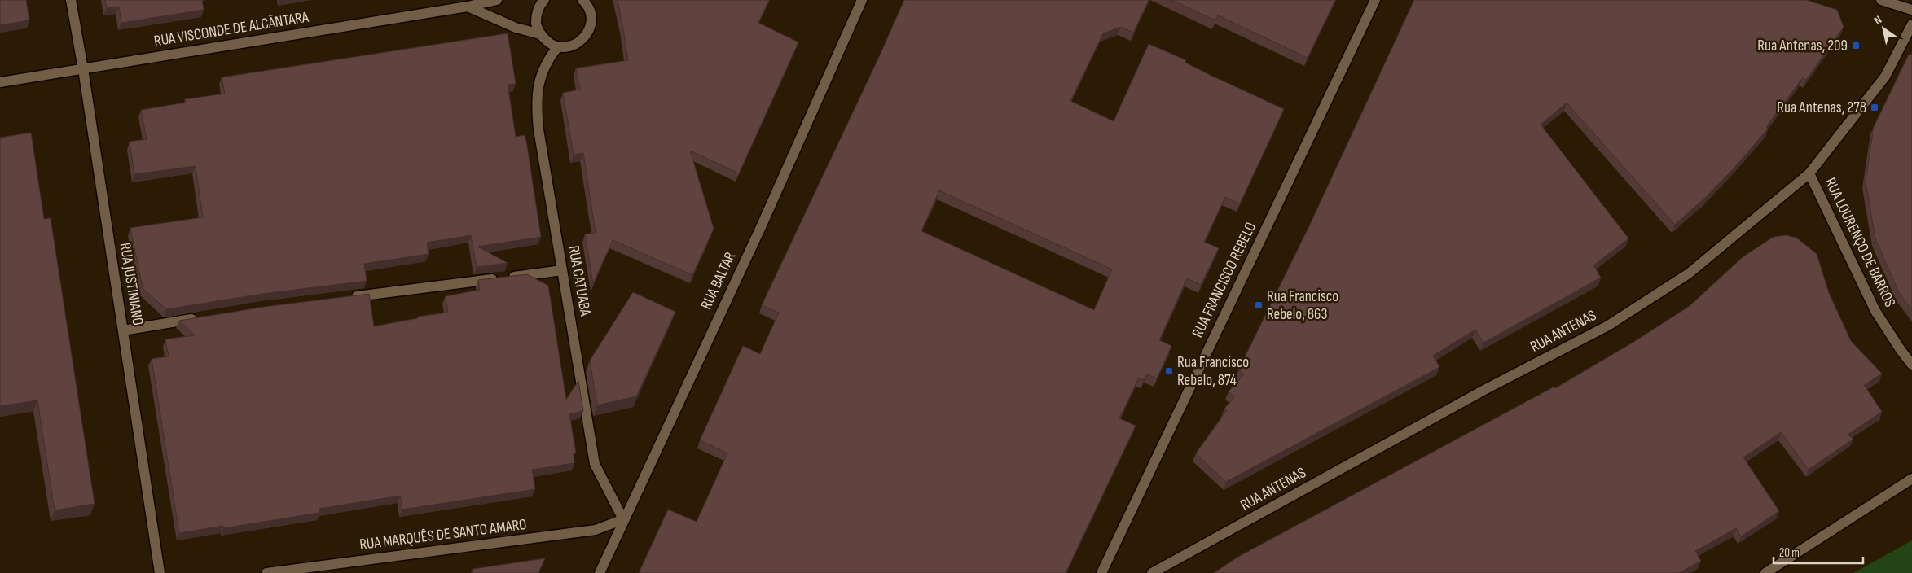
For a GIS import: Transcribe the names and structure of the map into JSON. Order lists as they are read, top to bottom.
{
  "streets": {
    "street": [
      "RUA VISCONDE DE ALCÂNTARA",
      "RUA LOURENÇO DE BARROS",
      "RUA FRANCISCO REBELO",
      "RUA CATUABA",
      "RUA BALTAR",
      "RUA JUSTINIANO",
      "RUA ANTENAS",
      "RUA MARQUÊS DE SANTO AMARO"
    ]
  },
  "crossings": [
    ["RUA VISCONDE DE ALCÂNTARA", "RUA JUSTINIANO"],
    ["RUA LOURENÇO DE BARROS", "RUA ANTENAS"],
    ["RUA CATUABA", "RUA BALTAR"],
    ["RUA CATUABA", "RUA MARQUÊS DE SANTO AMARO"],
    ["RUA BALTAR", "RUA MARQUÊS DE SANTO AMARO"]
  ],
  "places": {
    "transit": [
      "Rua Antenas, 209",
      "Rua Antenas, 278",
      "Rua Francisco Rebelo, 863",
      "Rua Francisco Rebelo, 874"
    ]
  },
  "scale_bar": "20 m",
  "north": "top left"
}
